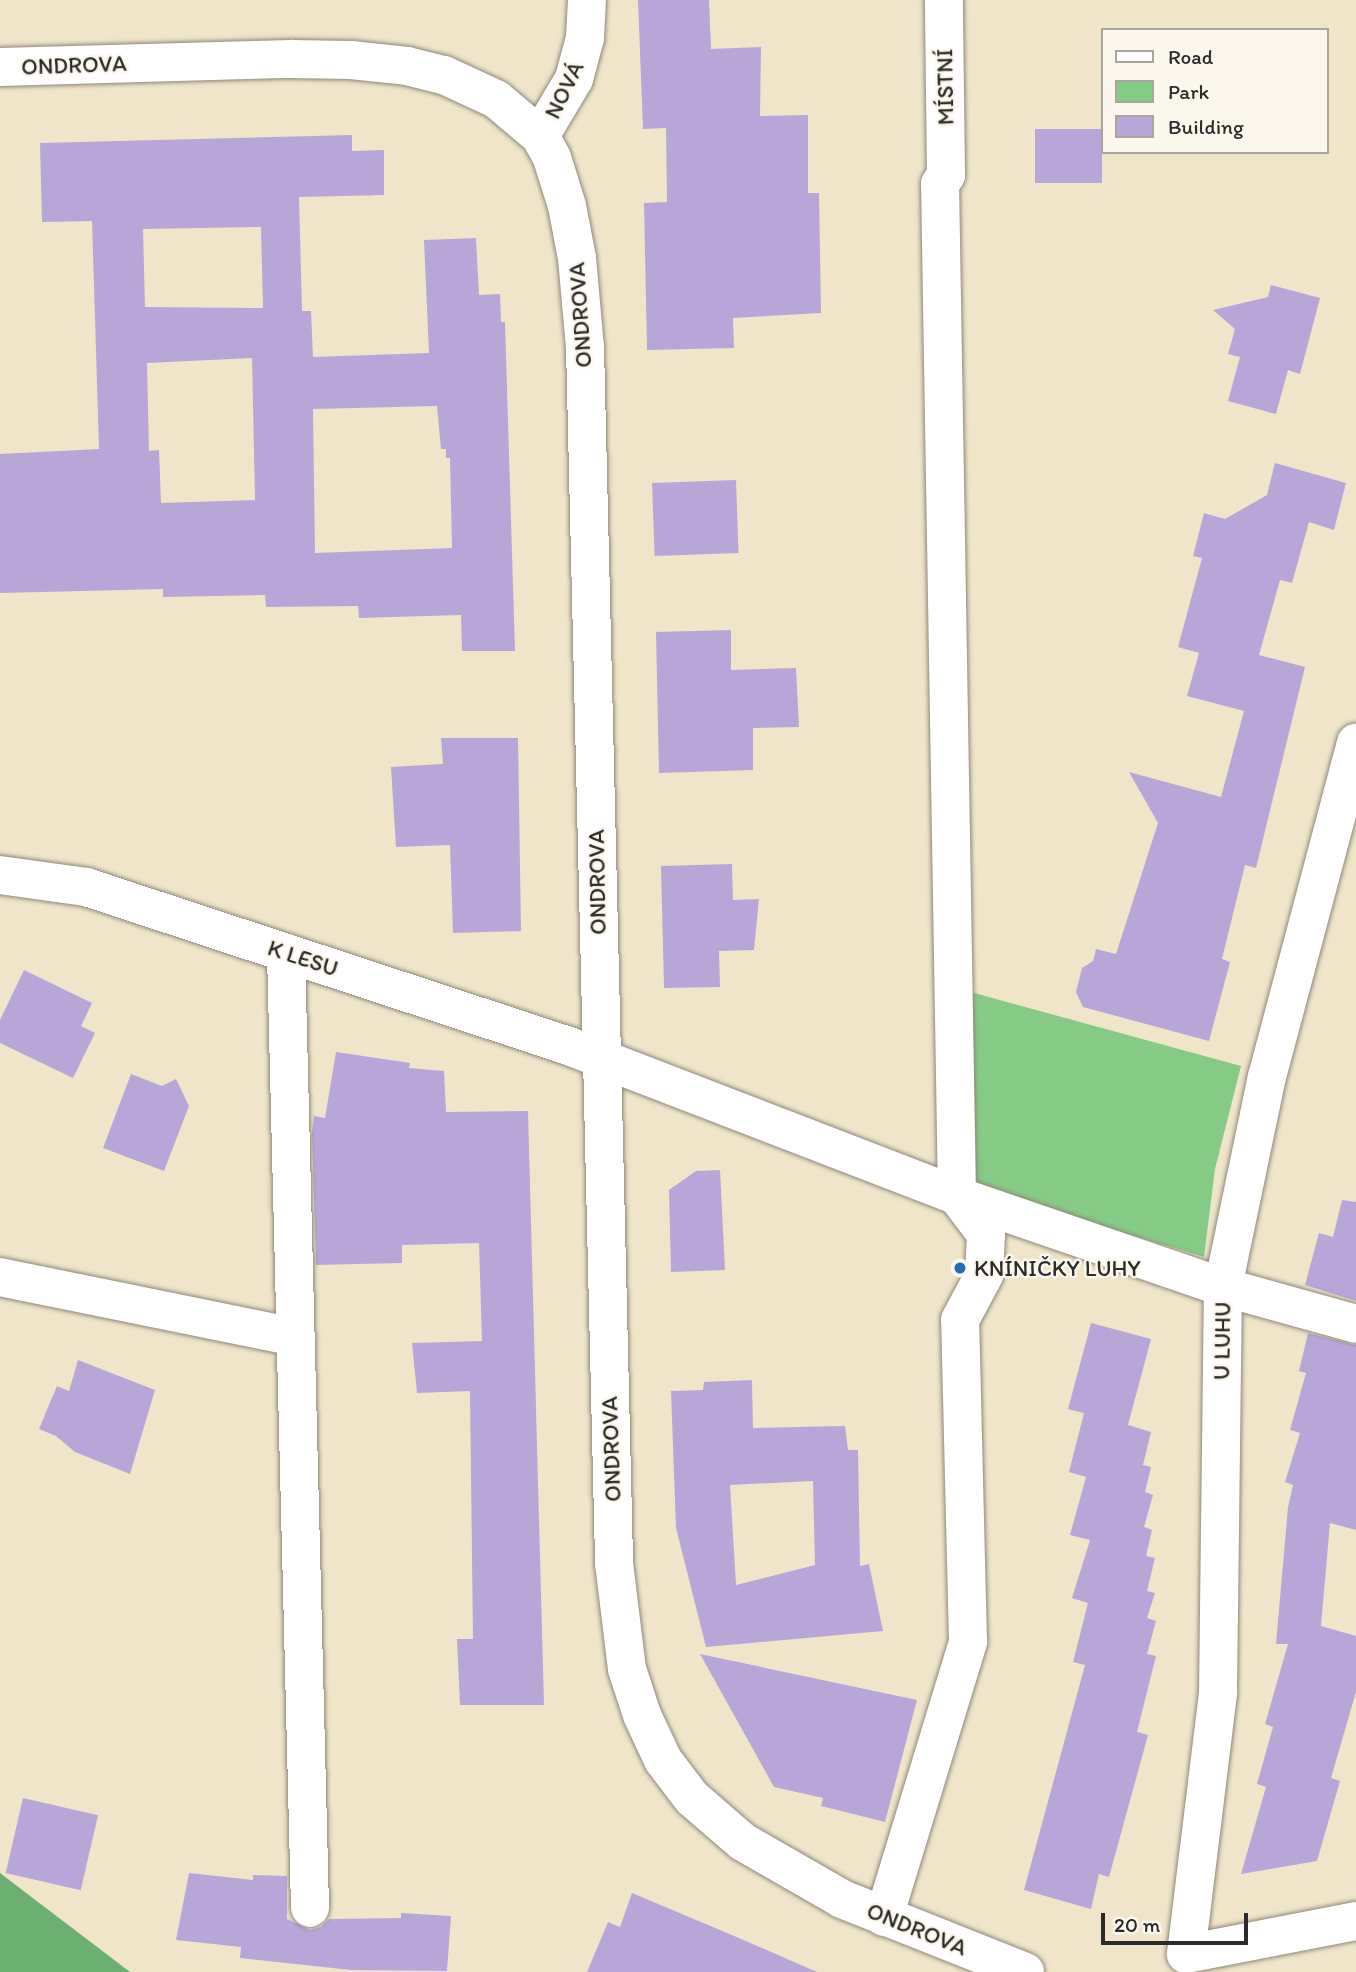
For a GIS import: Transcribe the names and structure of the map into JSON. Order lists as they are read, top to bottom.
{
  "streets": {
    "street": [
      "ONDROVA",
      "MÍSTNÍ",
      "NOVÁ",
      "K LESU",
      "U LUHU"
    ]
  },
  "crossings": [
    ["ONDROVA", "NOVÁ"],
    ["ONDROVA", "K LESU"],
    ["MÍSTNÍ", "K LESU"],
    ["K LESU", "U LUHU"]
  ],
  "places": ["KNÍNIČKY LUHY"],
  "legend": ["Road", "Park", "Building"],
  "scale_bar": "20 m"
}
